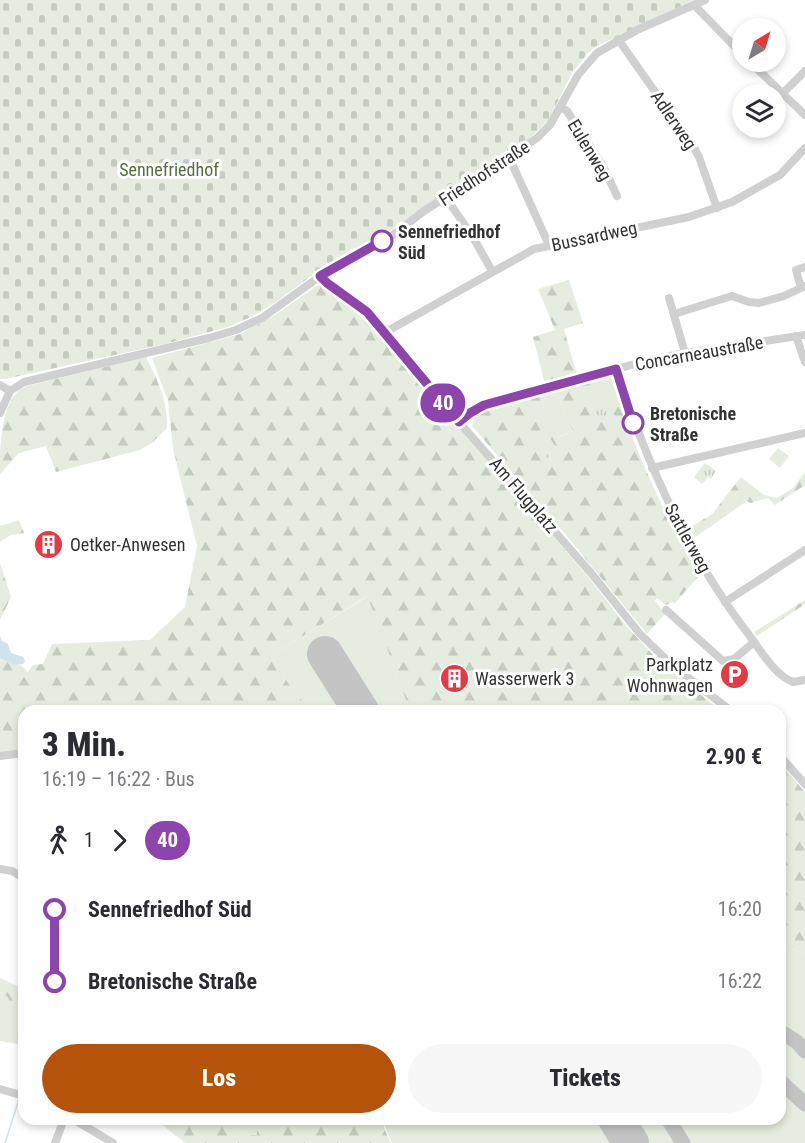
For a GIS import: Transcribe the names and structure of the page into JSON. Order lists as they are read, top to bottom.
{
  "streets": {
    "street": [
      "Adlerweg",
      "Eulenweg",
      "Friedhofstraße",
      "Bussardweg",
      "Concarneaustraße",
      "Am Flugplatz",
      "Sattlerweg"
    ]
  },
  "crossings": [
    ["Adlerweg", "Friedhofstraße"],
    ["Adlerweg", "Bussardweg"],
    ["Eulenweg", "Friedhofstraße"],
    ["Friedhofstraße", "Am Flugplatz"],
    ["Bussardweg", "Am Flugplatz"],
    ["Concarneaustraße", "Am Flugplatz"],
    ["Concarneaustraße", "Sattlerweg"]
  ],
  "parks": ["Sennefriedhof"],
  "places": {
    "other": ["Sennefriedhof Süd", "Bretonische Straße"],
    "building": ["Oetker-Anwesen", "Wasserwerk 3"],
    "parking": ["Parkplatz Wohnwagen"]
  },
  "lines": ["bus line 40"],
  "north": "top right",
  "page": {
    "on_map": "40",
    "heading": ["3 Min.", "16:19 – 16:22 · Bus", "2.90 €"],
    "legs": ["1", "40"],
    "list": [
      {
        "name": "Sennefriedhof Süd",
        "value": "16:20"
      },
      {
        "name": "Bretonische Straße",
        "value": "16:22"
      }
    ],
    "buttons": ["Los", "Tickets"]
  }
}
